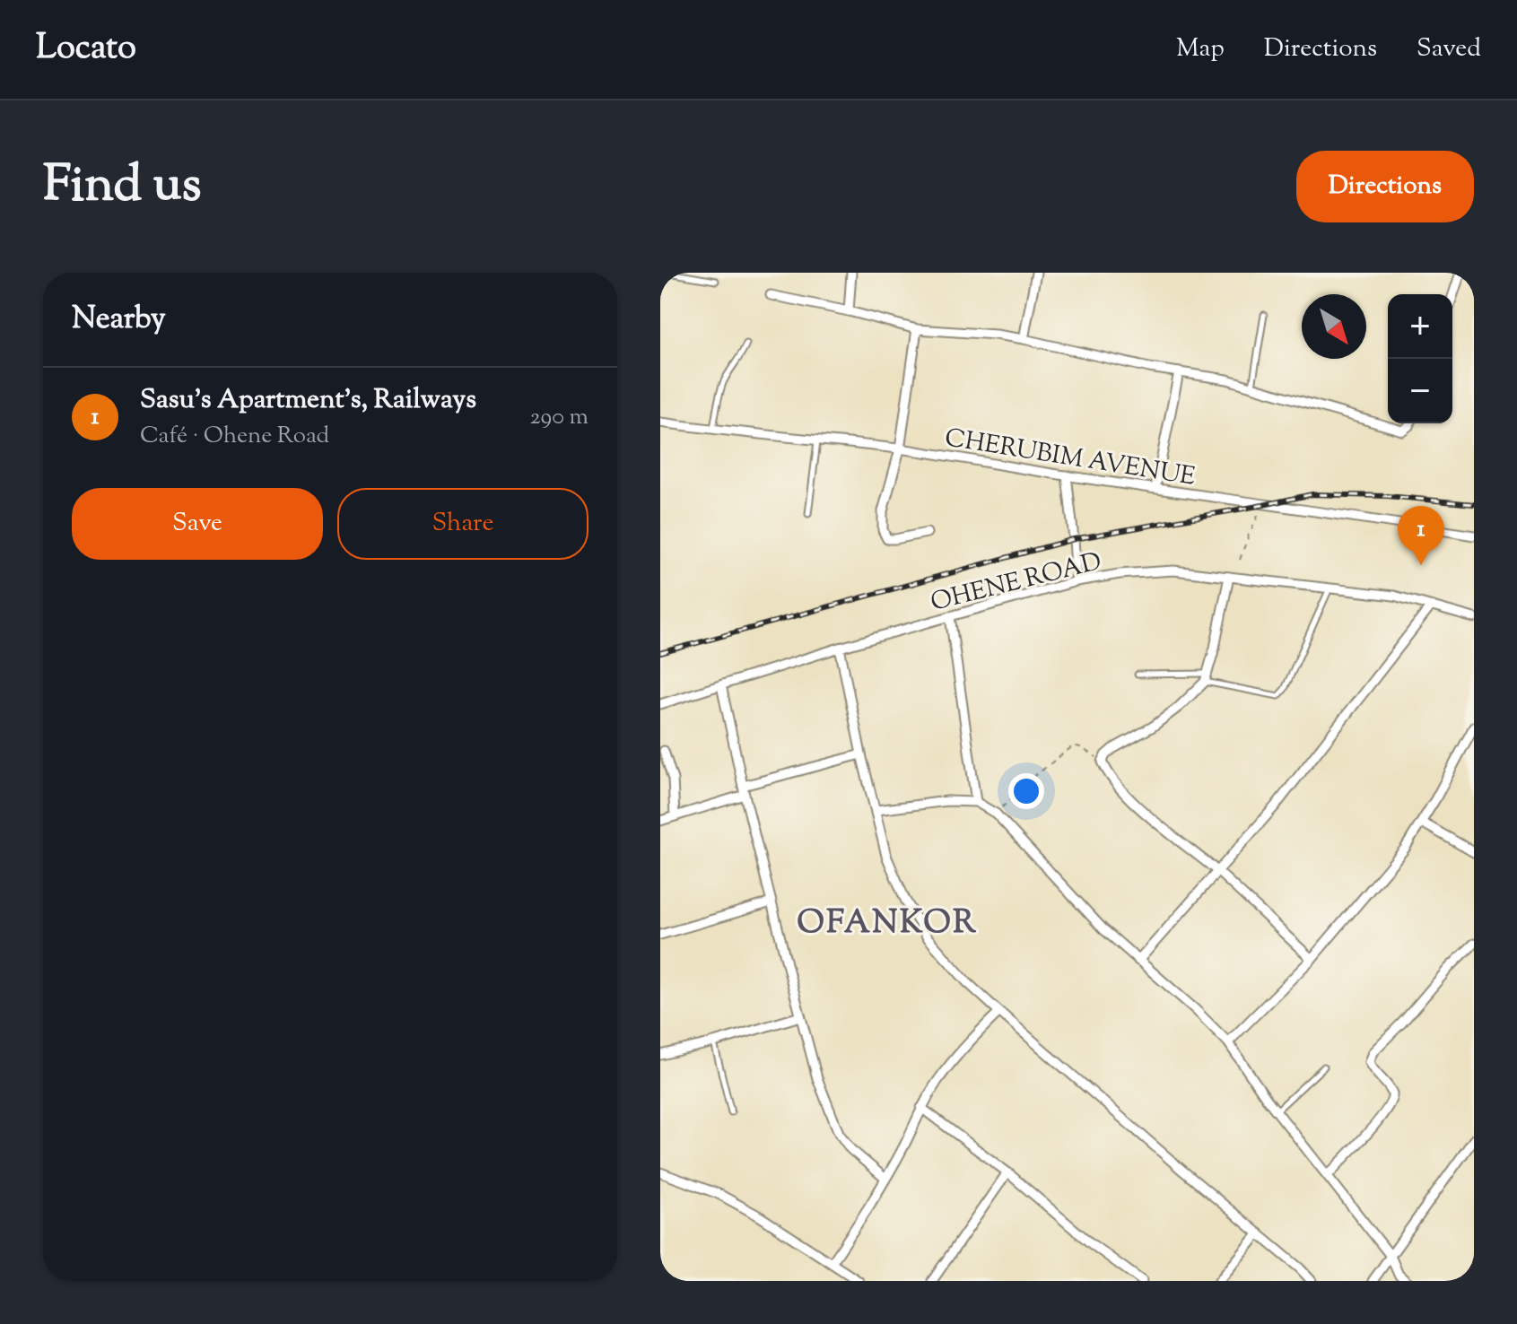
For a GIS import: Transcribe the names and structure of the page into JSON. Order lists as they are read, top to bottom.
{
  "streets": {
    "street": ["CHERUBIM AVENUE", "OHENE ROAD"]
  },
  "districts": ["OFANKOR"],
  "north": "bottom right",
  "page": {
    "header": "Locato",
    "nav": ["Map", "Directions", "Saved"],
    "title": "Find us",
    "buttons": [
      "Directions",
      ["Save", "Share"]
    ],
    "heading": "Nearby",
    "map_buttons": ["+", "−"],
    "list": [
      {
        "mark": "1",
        "name": "Sasu's Apartment's, Railways",
        "note": "Café · Ohene Road",
        "value": "290 m"
      }
    ],
    "pins": "1"
  }
}
